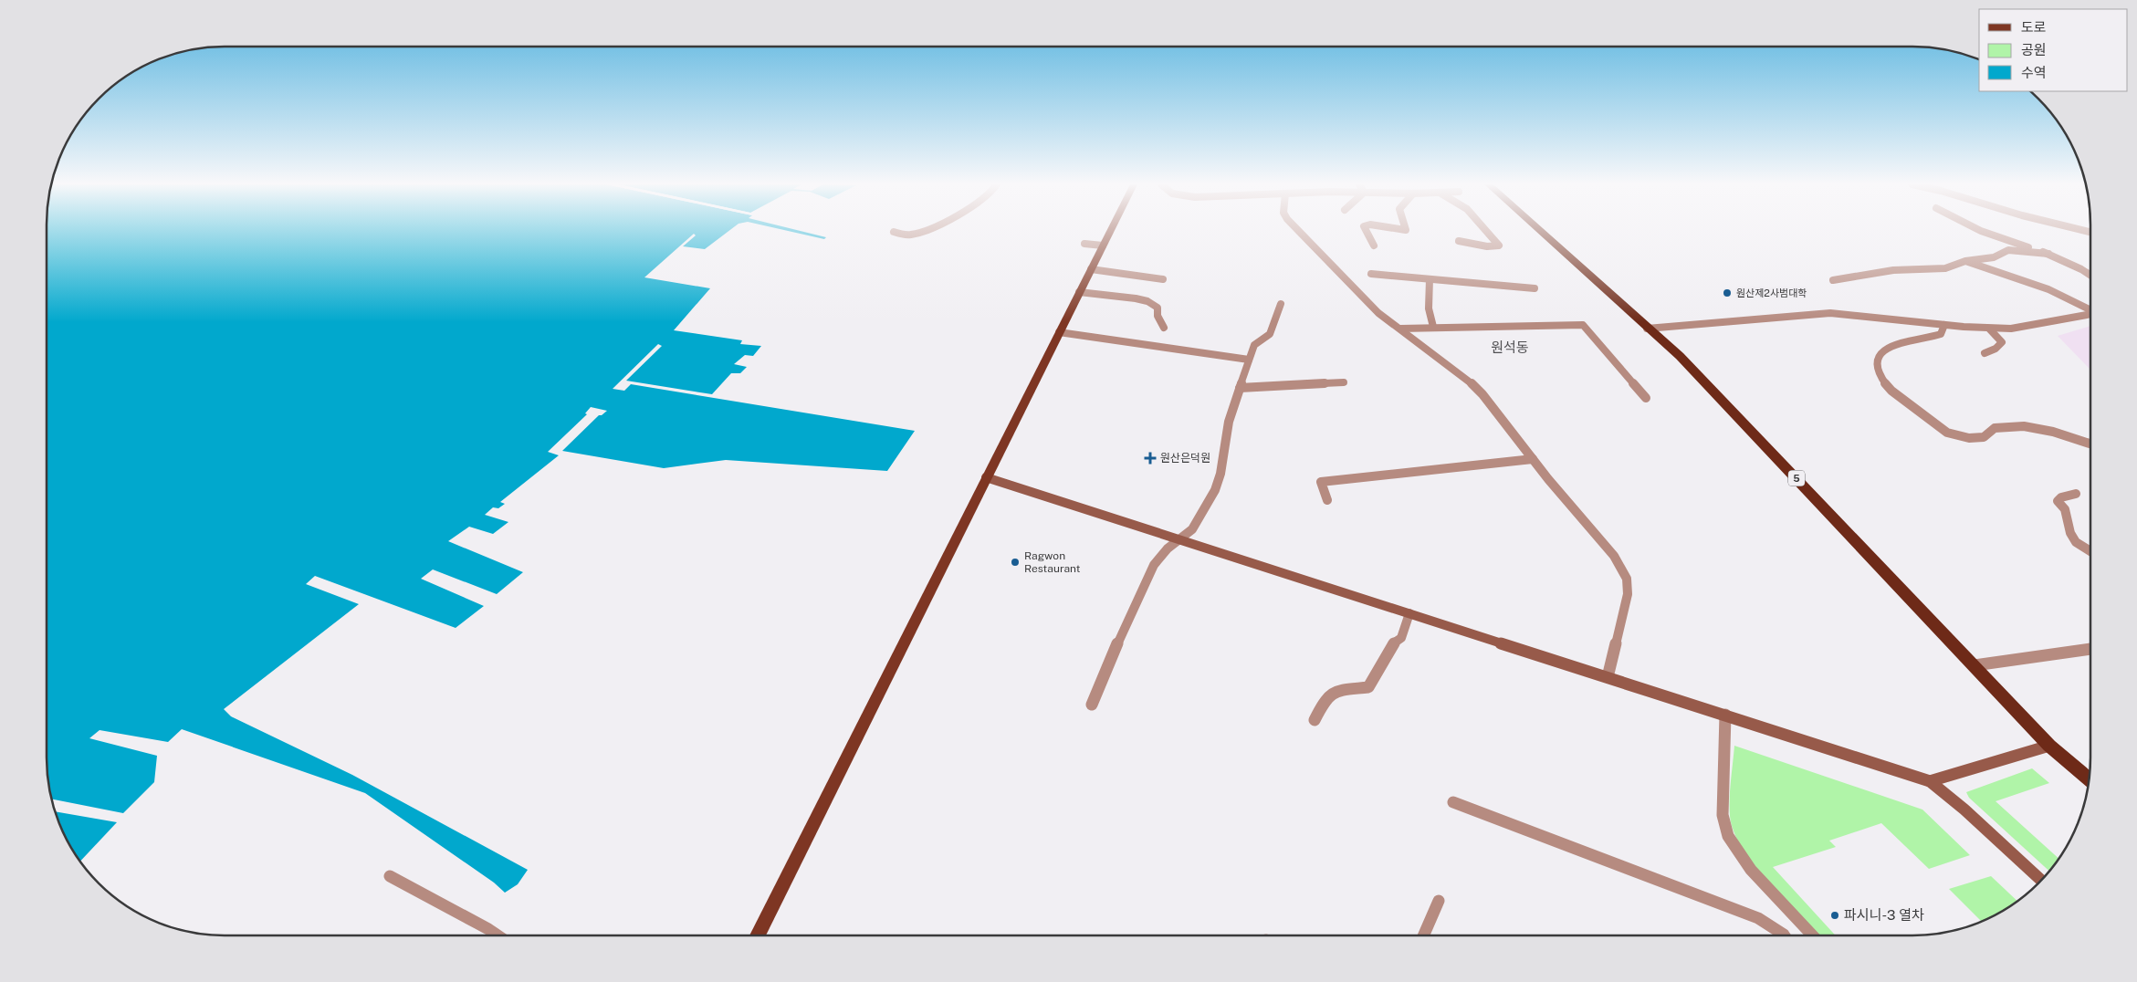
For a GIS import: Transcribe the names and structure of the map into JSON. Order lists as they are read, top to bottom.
{
  "streets": {
    "highway": ["5"]
  },
  "districts": ["원석동"],
  "places": {
    "other": ["원산제2사범대학", "Ragwon Restaurant", "파시니-3 열차"],
    "health": ["원산은덕원"]
  },
  "legend": ["도로", "공원", "수역"]
}
